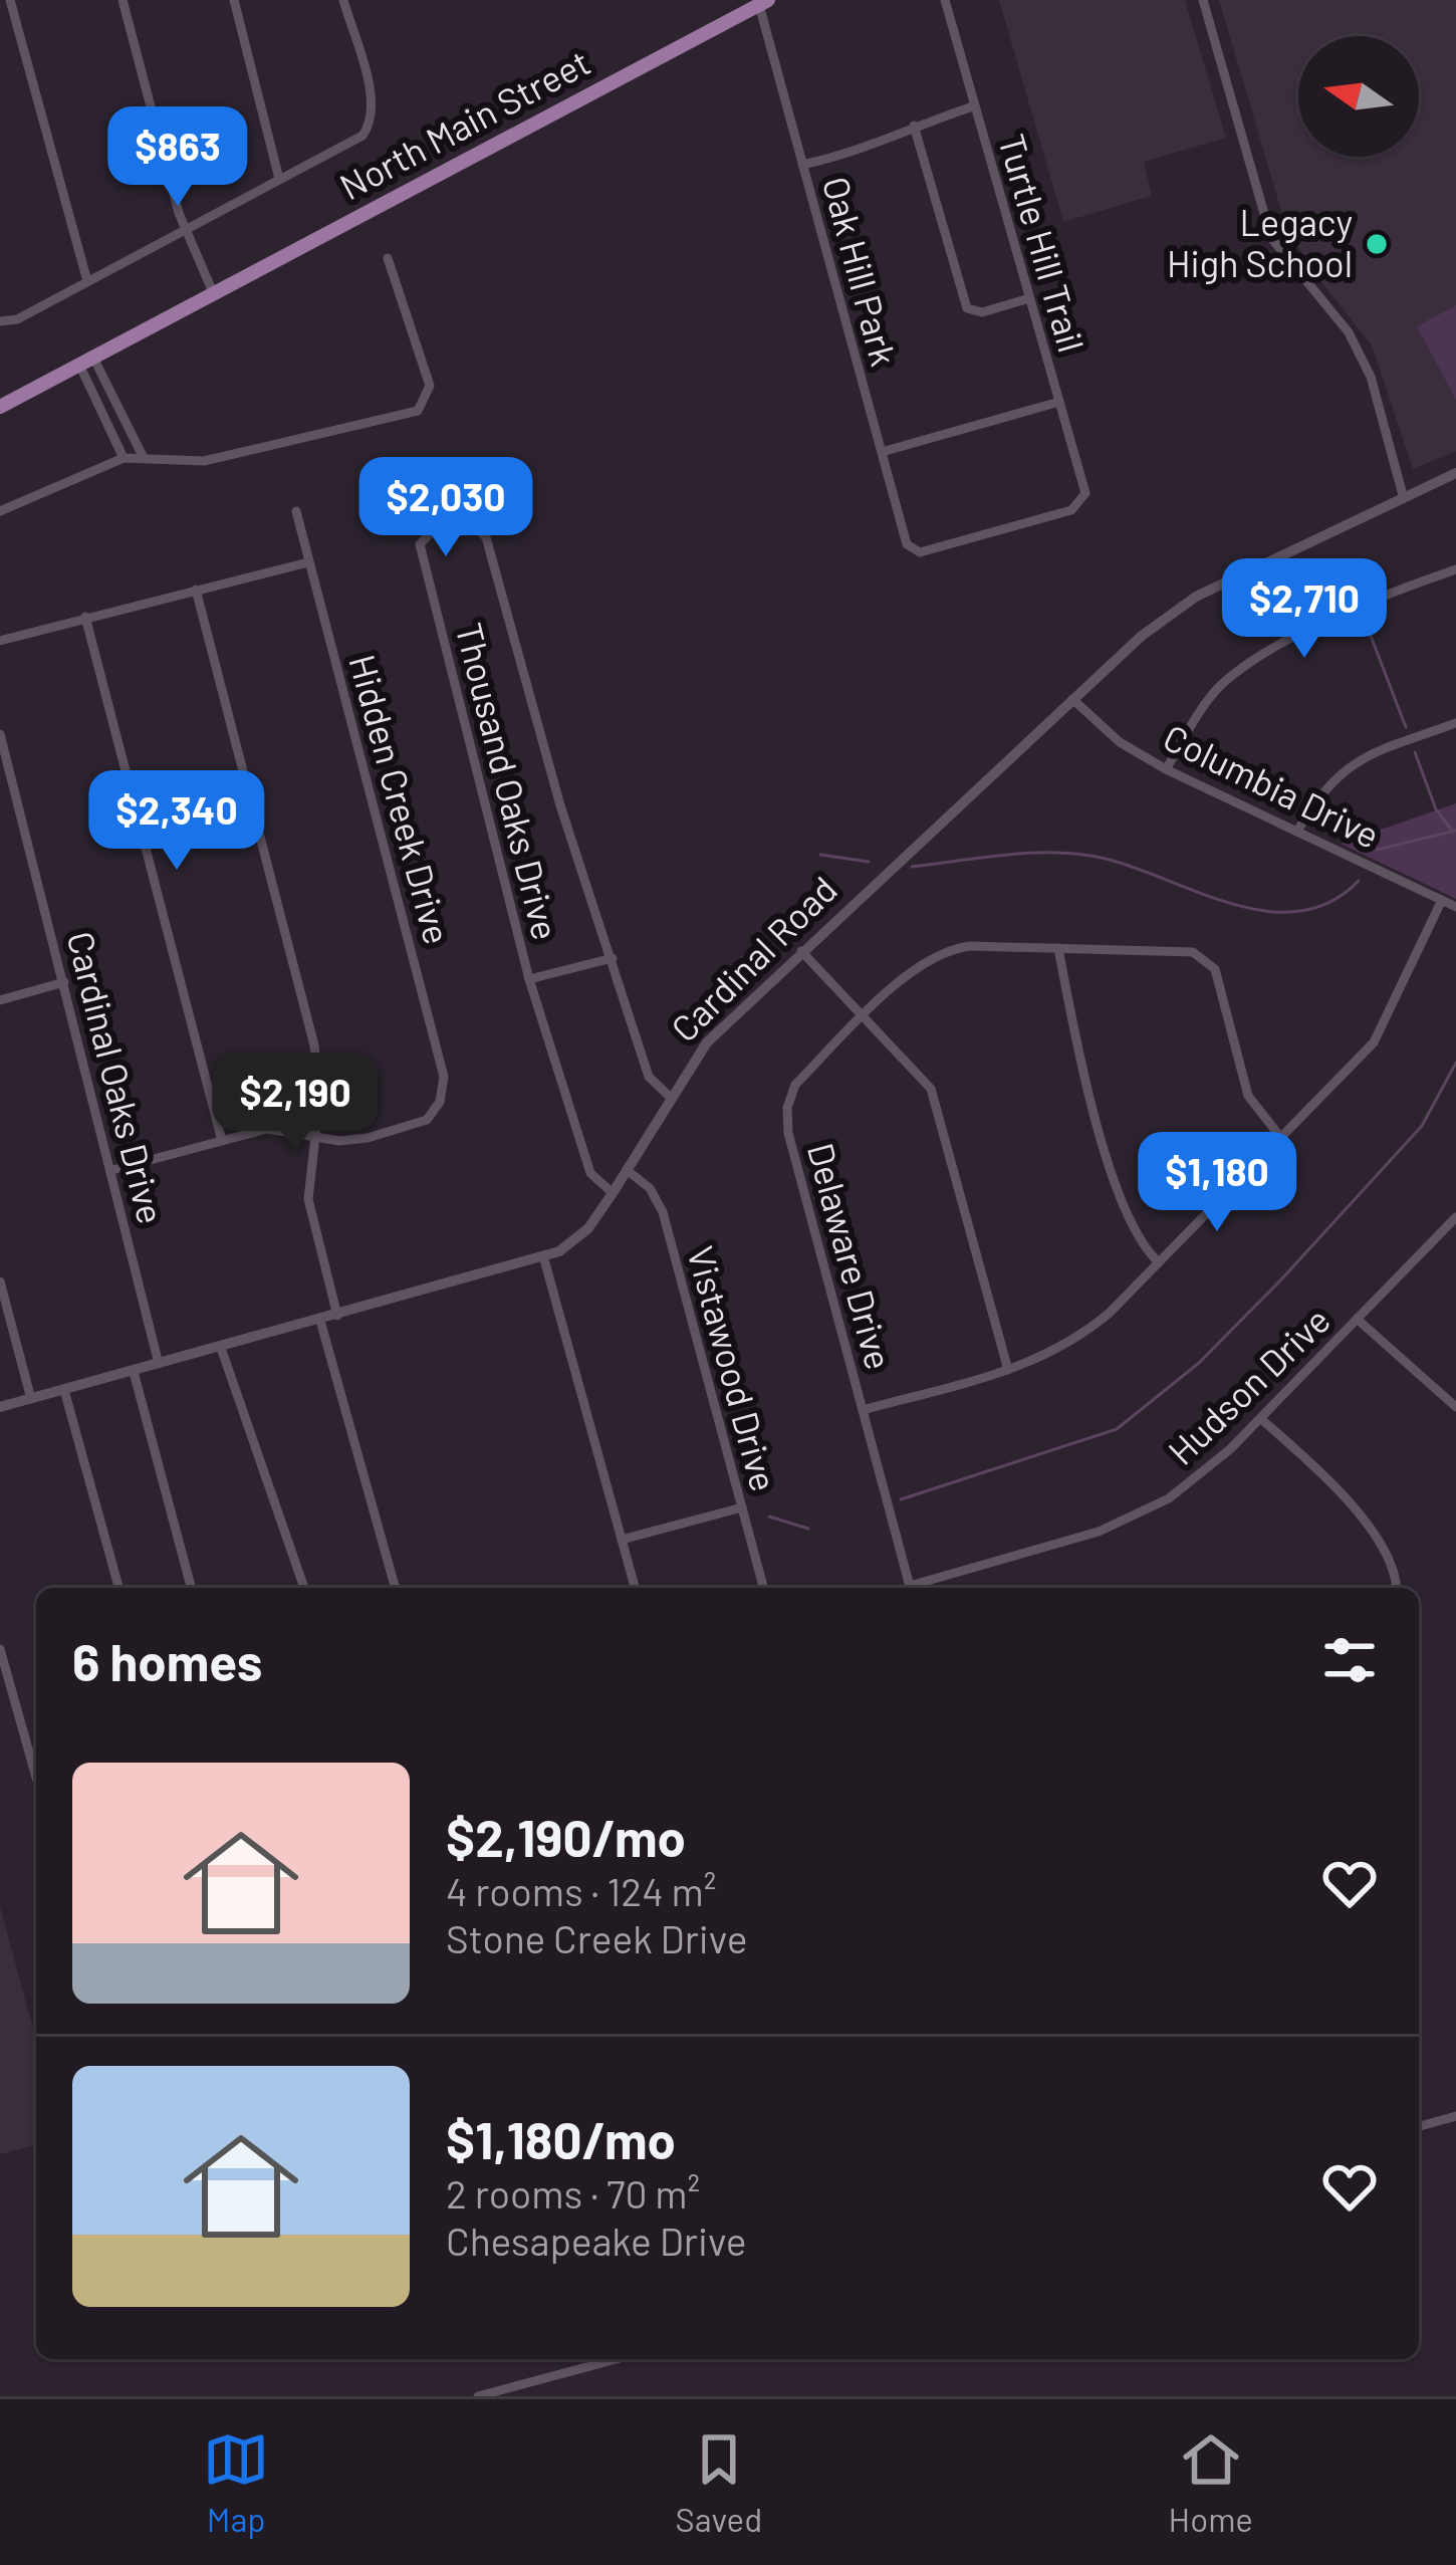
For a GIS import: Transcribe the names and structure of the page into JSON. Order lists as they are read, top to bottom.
{
  "streets": {
    "main road": ["North Main Street"],
    "street": [
      "Turtle Hill Trail",
      "Oak Hill Park",
      "Thousand Oaks Drive",
      "Columbia Drive",
      "Hidden Creek Drive",
      "Cardinal Road",
      "Cardinal Oaks Drive",
      "Delaware Drive",
      "Vistawood Drive",
      "Hudson Drive"
    ]
  },
  "crossings": [
    ["North Main Street", "Oak Hill Park"],
    ["Turtle Hill Trail", "Oak Hill Park"],
    ["Thousand Oaks Drive", "Cardinal Road"],
    ["Columbia Drive", "Cardinal Road"],
    ["Cardinal Road", "Cardinal Oaks Drive"],
    ["Cardinal Road", "Vistawood Drive"]
  ],
  "places": ["Legacy High School"],
  "north": "left",
  "page": {
    "price": [
      "$863",
      "$2,030",
      "$2,710",
      "$2,340",
      "$2,190",
      "$1,180"
    ],
    "heading": "6 homes",
    "list": [
      {
        "name": "$2,190/mo",
        "note": "4 rooms · 124 m² · Stone Creek Drive"
      },
      {
        "name": "$1,180/mo",
        "note": "2 rooms · 70 m² · Chesapeake Drive"
      }
    ],
    "tabs": ["Map", "Saved", "Home"]
  }
}
